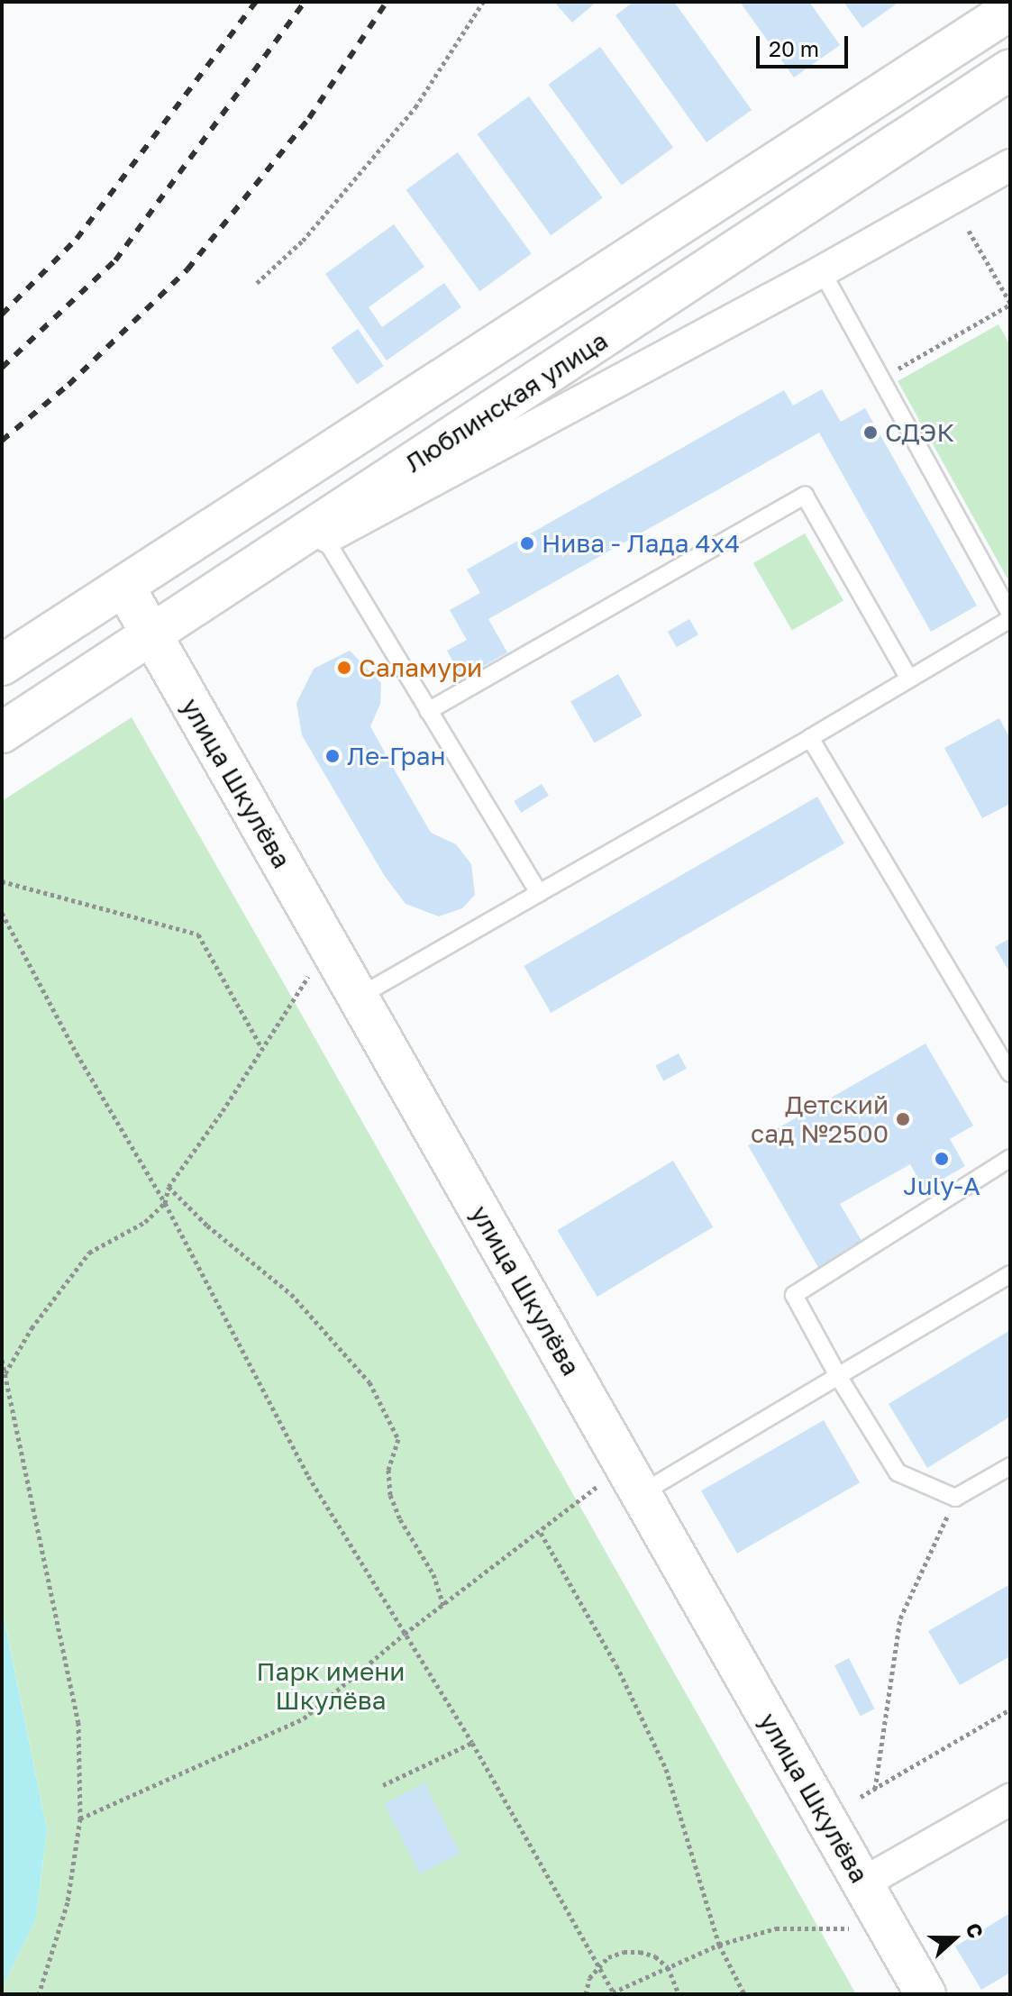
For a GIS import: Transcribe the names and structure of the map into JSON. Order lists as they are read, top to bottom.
{
  "streets": {
    "main road": ["Люблинская улица", "улица Шкулёва"]
  },
  "crossings": [
    ["Люблинская улица", "улица Шкулёва"]
  ],
  "parks": ["Парк имени Шкулёва"],
  "places": [
    "СДЭК",
    "Нива - Лада 4х4",
    "Саламури",
    "Ле-Гран",
    "Детский сад №2500",
    "July-A"
  ],
  "scale_bar": "20 m",
  "north": "right"
}
